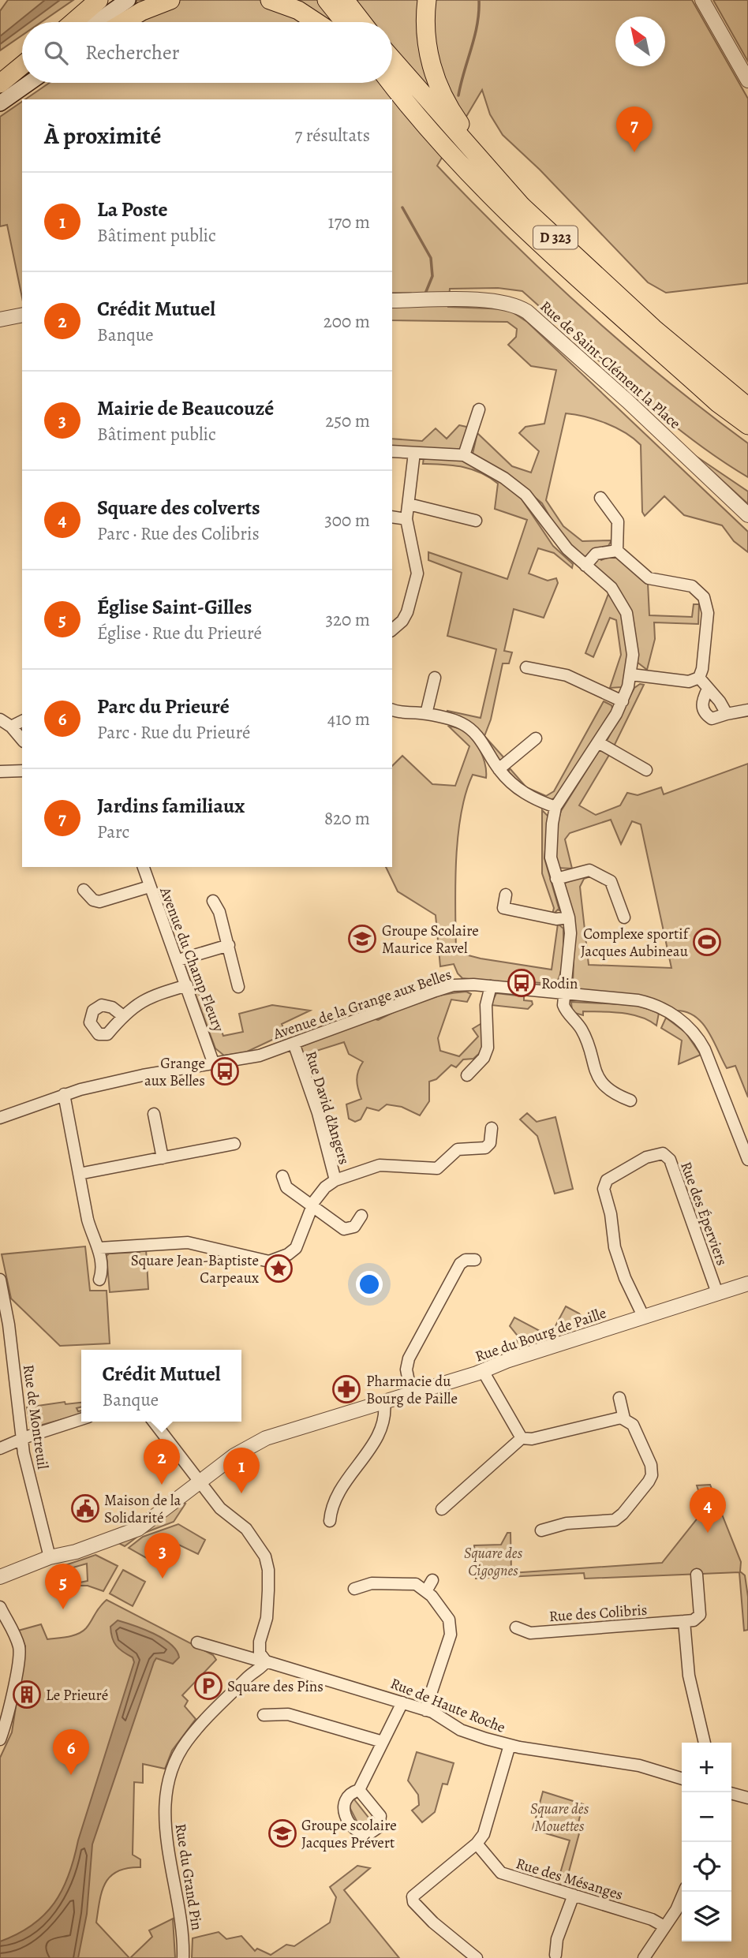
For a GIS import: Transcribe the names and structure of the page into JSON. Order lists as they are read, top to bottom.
{
  "streets": {
    "highway": ["D 323"],
    "street": [
      "Rue de Saint-Clément la Place",
      "Avenue du Champ Fleury",
      "Avenue de la Grange aux Belles",
      "Rue David d'Angers",
      "Rue des Éperviers",
      "Rue du Bourg de Paille",
      "Rue de Montreuil",
      "Rue des Colibris",
      "Rue de Haute Roche",
      "Rue du Grand Pin",
      "Rue des Mésanges"
    ]
  },
  "crossings": [
    ["Avenue du Champ Fleury", "Avenue de la Grange aux Belles"],
    ["Avenue de la Grange aux Belles", "Rue David d'Angers"],
    ["Rue des Éperviers", "Rue du Bourg de Paille"],
    ["Rue du Bourg de Paille", "Rue de Montreuil"],
    ["Rue de Haute Roche", "Rue du Grand Pin"]
  ],
  "parks": ["Square des Cigognes", "Square des Mouettes"],
  "places": {
    "school or university": ["Groupe Scolaire Maurice Ravel", "Groupe scolaire Jacques Prévert"],
    "sports": ["Complexe sportif Jacques Aubineau"],
    "bus stop": ["Rodin", "Grange aux Belles"],
    "place": ["Square Jean-Baptiste Carpeaux"],
    "pharmacy": ["Pharmacie du Bourg de Paille"],
    "public building": ["Maison de la Solidarité"],
    "parking": ["Square des Pins"],
    "building": ["Le Prieuré"]
  },
  "north": "top left",
  "page": {
    "search": "Rechercher",
    "heading": ["À proximité", "7 résultats"],
    "pins": [
      "7",
      "2",
      "1",
      "4",
      "3",
      "5",
      "6"
    ],
    "list": [
      {
        "mark": "1",
        "name": "La Poste",
        "note": "Bâtiment public",
        "value": "170 m"
      },
      {
        "mark": "2",
        "name": "Crédit Mutuel",
        "note": "Banque",
        "value": "200 m"
      },
      {
        "mark": "3",
        "name": "Mairie de Beaucouzé",
        "note": "Bâtiment public",
        "value": "250 m"
      },
      {
        "mark": "4",
        "name": "Square des colverts",
        "note": "Parc · Rue des Colibris",
        "value": "300 m"
      },
      {
        "mark": "5",
        "name": "Église Saint-Gilles",
        "note": "Église · Rue du Prieuré",
        "value": "320 m"
      },
      {
        "mark": "6",
        "name": "Parc du Prieuré",
        "note": "Parc · Rue du Prieuré",
        "value": "410 m"
      },
      {
        "mark": "7",
        "name": "Jardins familiaux",
        "note": "Parc",
        "value": "820 m"
      }
    ],
    "popup": ["Crédit Mutuel", "Banque"],
    "map_buttons": ["+", "−"]
  }
}
